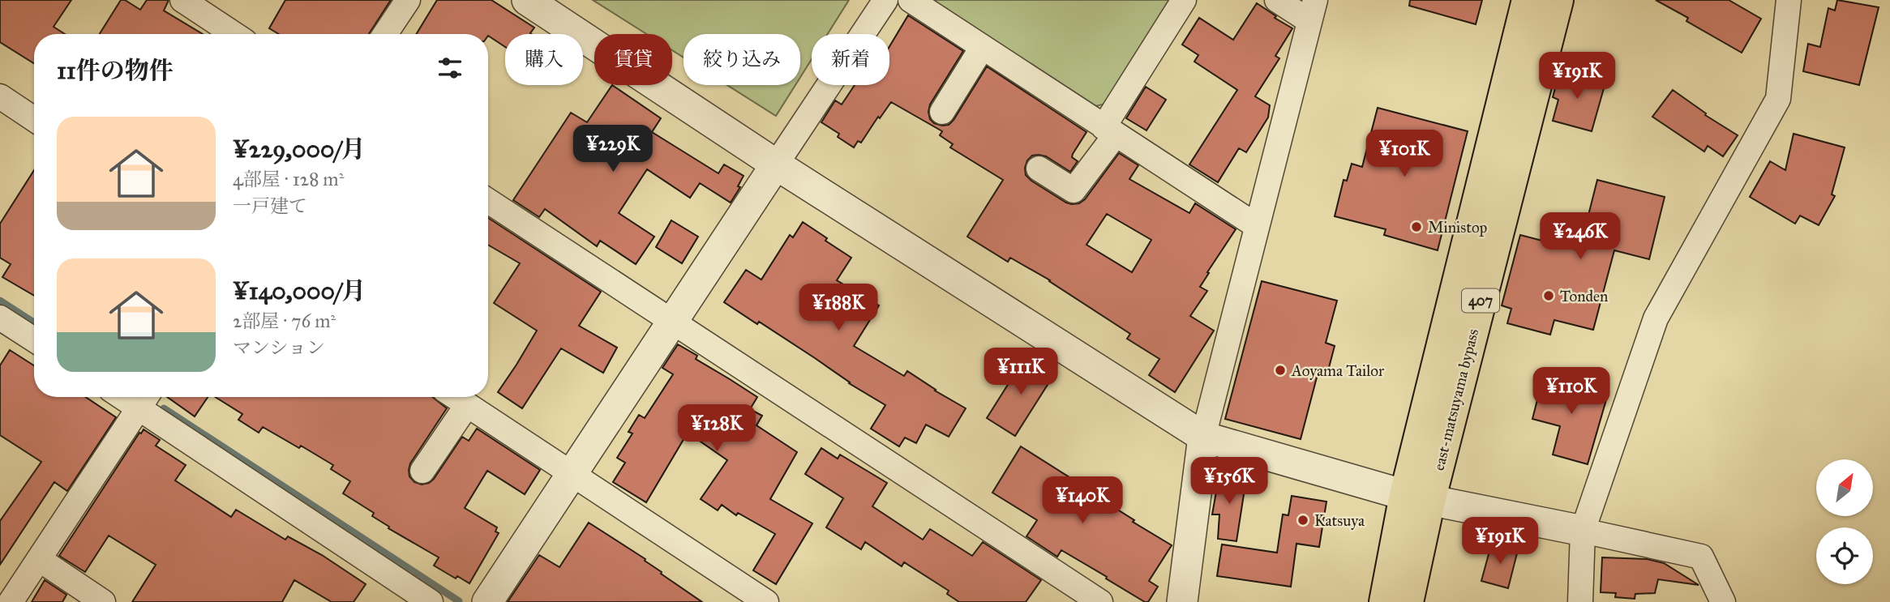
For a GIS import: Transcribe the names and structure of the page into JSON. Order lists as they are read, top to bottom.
{
  "streets": {
    "highway": ["407", "east-matsuyama bypass"]
  },
  "places": [
    "Ministop",
    "Tonden",
    "Aoyama Tailor",
    "Katsuya"
  ],
  "north": "top right",
  "page": {
    "chip": [
      "購入",
      "賃貸",
      "絞り込み",
      "新着"
    ],
    "heading": "11件の物件",
    "price": [
      "¥191K",
      "¥229K",
      "¥101K",
      "¥246K",
      "¥188K",
      "¥111K",
      "¥110K",
      "¥128K",
      "¥156K",
      "¥140K",
      "¥191K"
    ],
    "list": [
      {
        "name": "¥229,000/月",
        "note": "4部屋 · 128 m² · 一戸建て"
      },
      {
        "name": "¥140,000/月",
        "note": "2部屋 · 76 m² · マンション"
      }
    ]
  }
}
